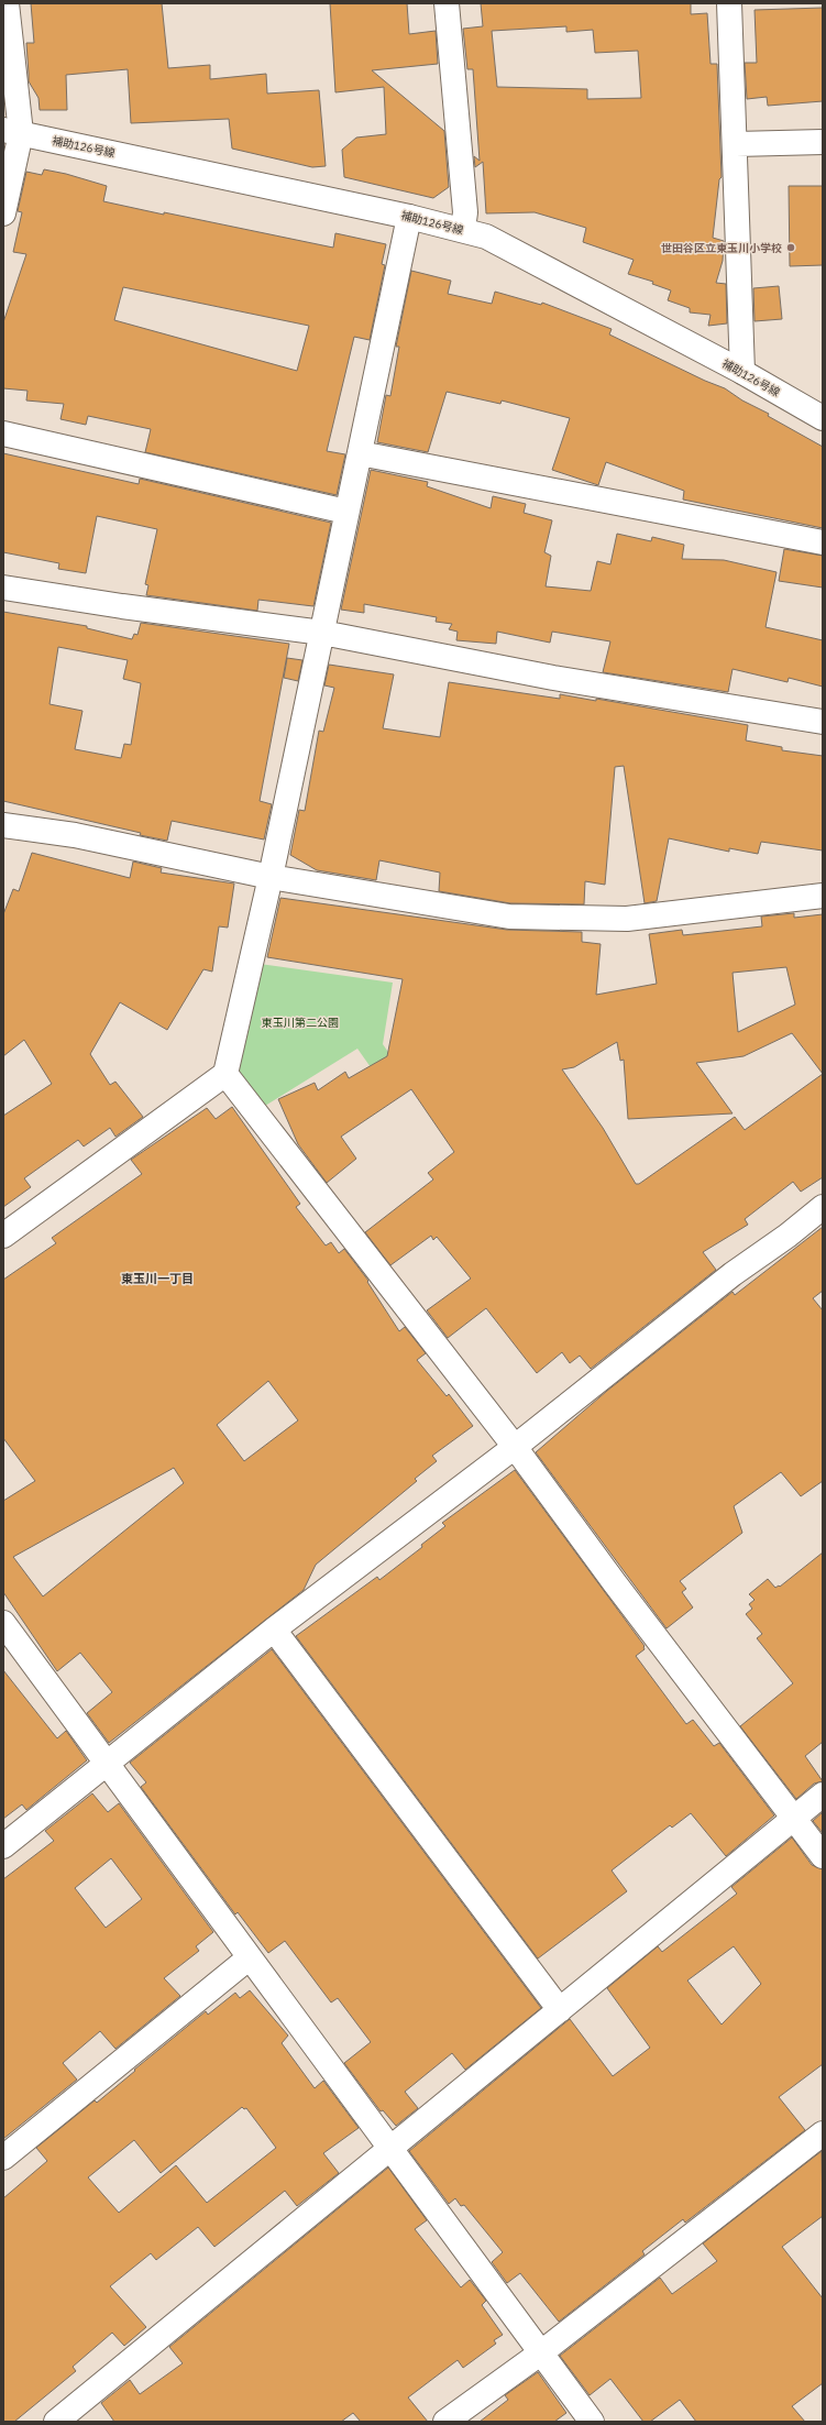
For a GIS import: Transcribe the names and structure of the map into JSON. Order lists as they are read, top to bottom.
{
  "streets": {
    "street": ["補助126号線"]
  },
  "districts": ["東玉川一丁目"],
  "parks": ["東玉川第二公園"],
  "places": ["世田谷区立東玉川小学校"]
}
